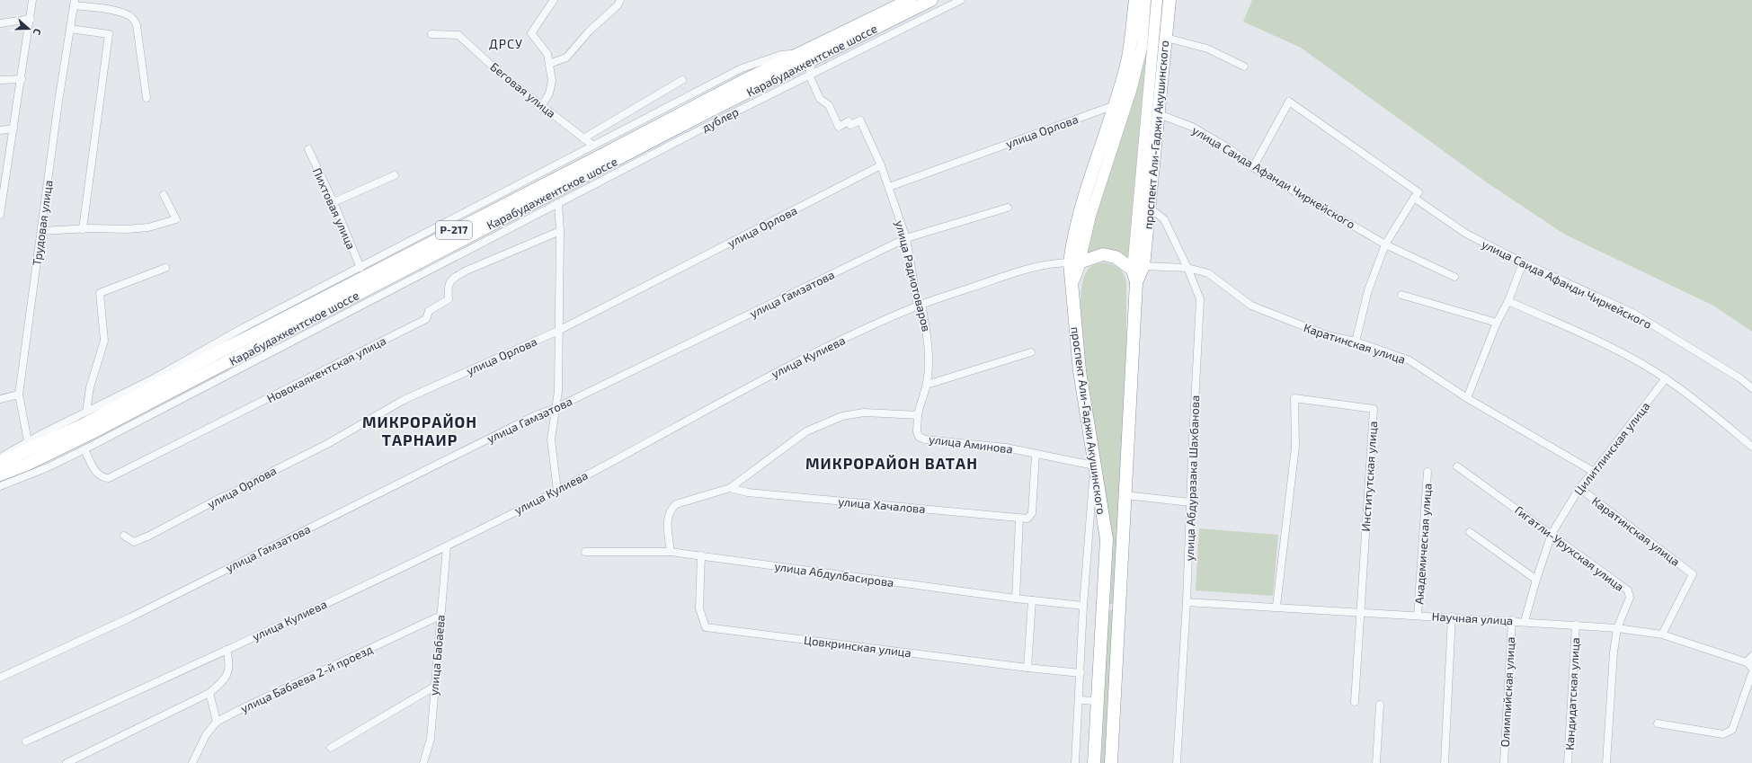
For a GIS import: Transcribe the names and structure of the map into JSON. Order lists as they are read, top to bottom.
{
  "streets": {
    "highway": ["Карабудахкентское шоссе", "проспект Али-Гаджи Акушинского", "Р-217"],
    "street": [
      "Беговая улица",
      "дублер",
      "улица Орлова",
      "улица Саида Афанди Чиркейского",
      "Пихтовая улица",
      "Трудовая улица",
      "улица Радиотоваров",
      "улица Гамзатова",
      "Каратинская улица",
      "улица Кулиева",
      "Новокаякентская улица",
      "улица Аминова",
      "Цилитлинская улица",
      "Институтская улица",
      "улица Абдуразака Шахбанова",
      "улица Хачалова",
      "Академическая улица",
      "Гигатли-Урухская улица",
      "улица Абдулбасирова",
      "Научная улица",
      "Цовкринская улица",
      "улица Бабаева",
      "улица Бабаева 2-й проезд",
      "Олимпийская улица",
      "Кандидатская улица"
    ]
  },
  "crossings": [
    ["дублер", "улица Радиотоваров"],
    ["дублер", "Новокаякентская улица"],
    ["улица Орлова", "улица Радиотоваров"],
    ["проспект Али-Гаджи Акушинского", "улица Саида Афанди Чиркейского"],
    ["проспект Али-Гаджи Акушинского", "Каратинская улица"],
    ["проспект Али-Гаджи Акушинского", "улица Кулиева"],
    ["проспект Али-Гаджи Акушинского", "улица Аминова"],
    ["проспект Али-Гаджи Акушинского", "улица Абдуразака Шахбанова"],
    ["улица Радиотоваров", "улица Гамзатова"],
    ["улица Радиотоваров", "улица Кулиева"],
    ["улица Радиотоваров", "улица Аминова"],
    ["Каратинская улица", "Цилитлинская улица"],
    ["Каратинская улица", "улица Абдуразака Шахбанова"],
    ["Каратинская улица", "Научная улица"],
    ["улица Кулиева", "улица Бабаева"],
    ["улица Аминова", "улица Хачалова"],
    ["Цилитлинская улица", "Гигатли-Урухская улица"],
    ["Цилитлинская улица", "Научная улица"],
    ["Институтская улица", "Научная улица"],
    ["улица Абдуразака Шахбанова", "Научная улица"],
    ["Академическая улица", "Научная улица"],
    ["Гигатли-Урухская улица", "Научная улица"],
    ["улица Абдулбасирова", "Цовкринская улица"],
    ["Научная улица", "Олимпийская улица"],
    ["Научная улица", "Кандидатская улица"],
    ["улица Бабаева", "улица Бабаева 2-й проезд"]
  ],
  "districts": ["ДРСУ", "МИКРОРАЙОН ТАРНАИР", "МИКРОРАЙОН ВАТАН"],
  "north": "right"
}
